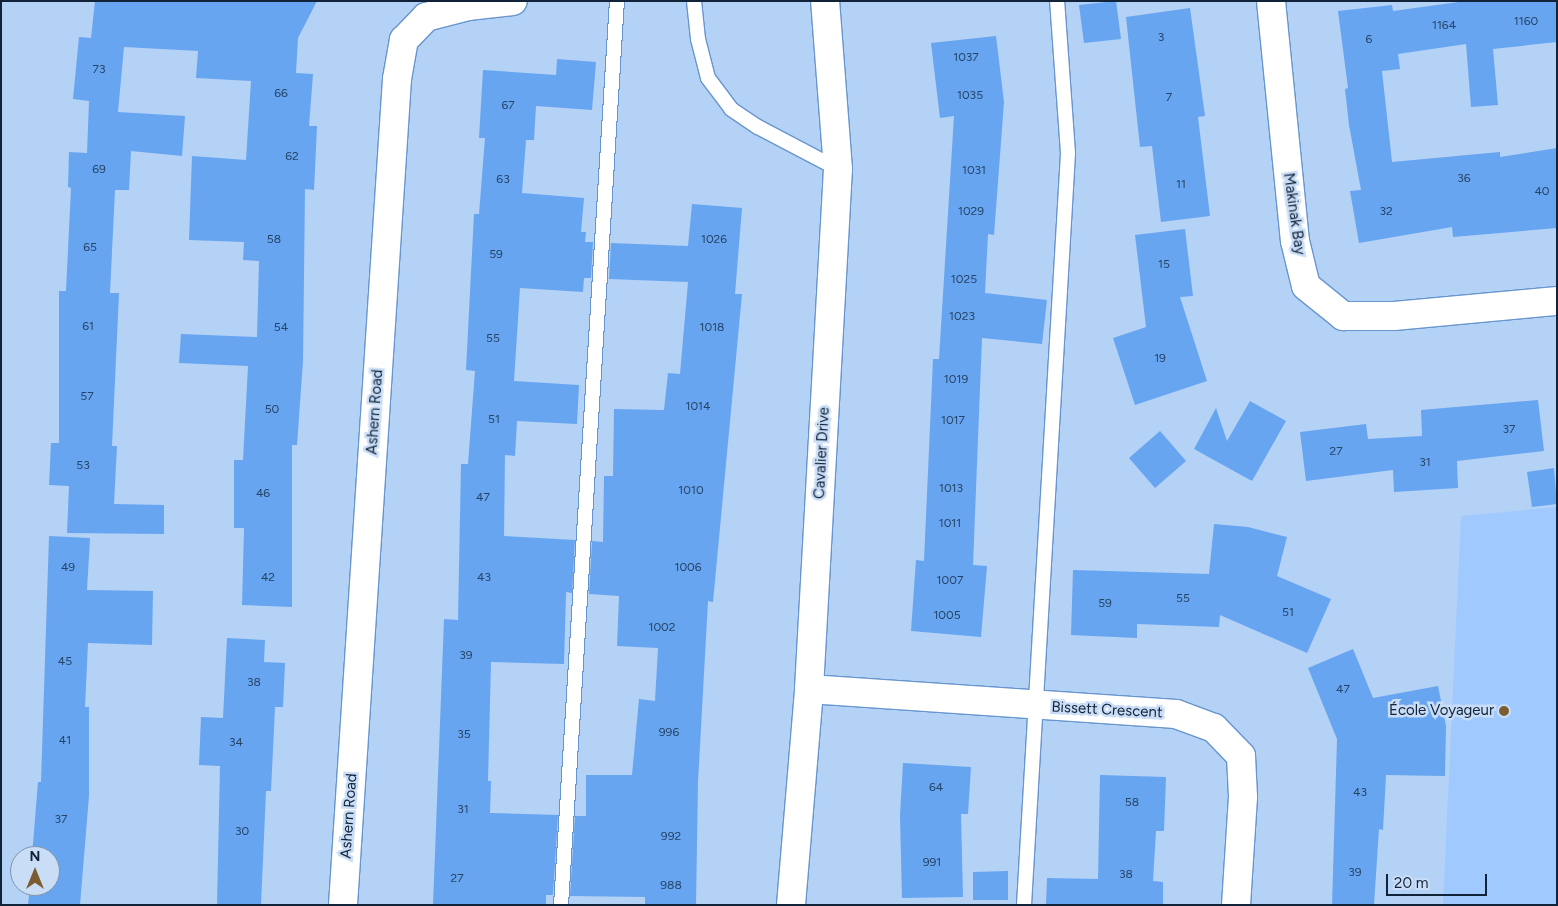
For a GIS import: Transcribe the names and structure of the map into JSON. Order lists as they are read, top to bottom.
{
  "streets": {
    "street": [
      "Makinak Bay",
      "Ashern Road",
      "Cavalier Drive",
      "Bissett Crescent"
    ]
  },
  "crossings": [
    ["Cavalier Drive", "Bissett Crescent"]
  ],
  "places": ["École Voyageur"],
  "house_numbers": [
    "1160",
    "1164",
    "3",
    "6",
    "1037",
    "73",
    "66",
    "1035",
    "7",
    "67",
    "62",
    "69",
    "1031",
    "36",
    "63",
    "11",
    "40",
    "1029",
    "32",
    "58",
    "1026",
    "65",
    "59",
    "15",
    "1025",
    "1023",
    "61",
    "54",
    "1018",
    "55",
    "19",
    "1019",
    "57",
    "1014",
    "50",
    "51",
    "1017",
    "37",
    "27",
    "31",
    "53",
    "1013",
    "1010",
    "46",
    "47",
    "1011",
    "49",
    "1006",
    "42",
    "43",
    "1007",
    "55",
    "59",
    "51",
    "1005",
    "1002",
    "39",
    "45",
    "38",
    "47",
    "996",
    "35",
    "41",
    "34",
    "64",
    "43",
    "58",
    "31",
    "37",
    "30",
    "992",
    "991",
    "39",
    "38",
    "27",
    "988"
  ],
  "scale_bar": "20 m",
  "north": "top"
}
